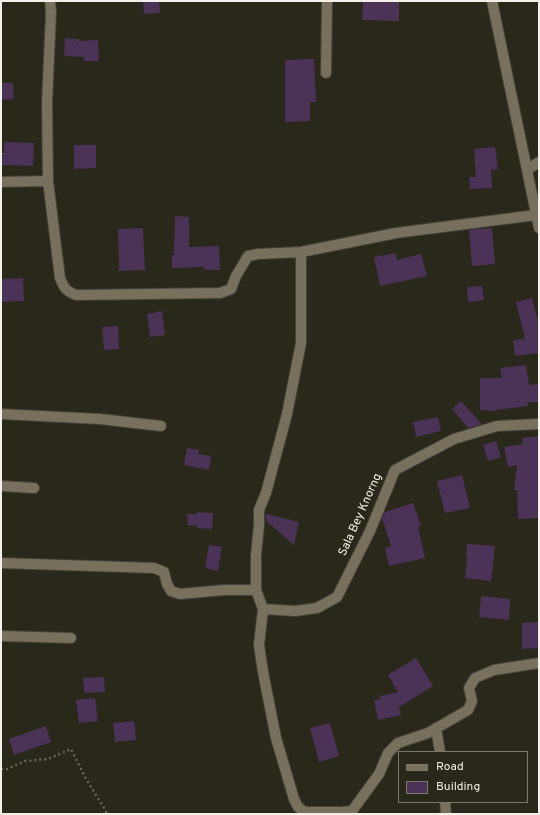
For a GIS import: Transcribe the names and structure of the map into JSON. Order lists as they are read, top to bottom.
{
  "streets": {
    "street": ["Sala Bey Knorng"]
  },
  "legend": ["Road", "Building"]
}
